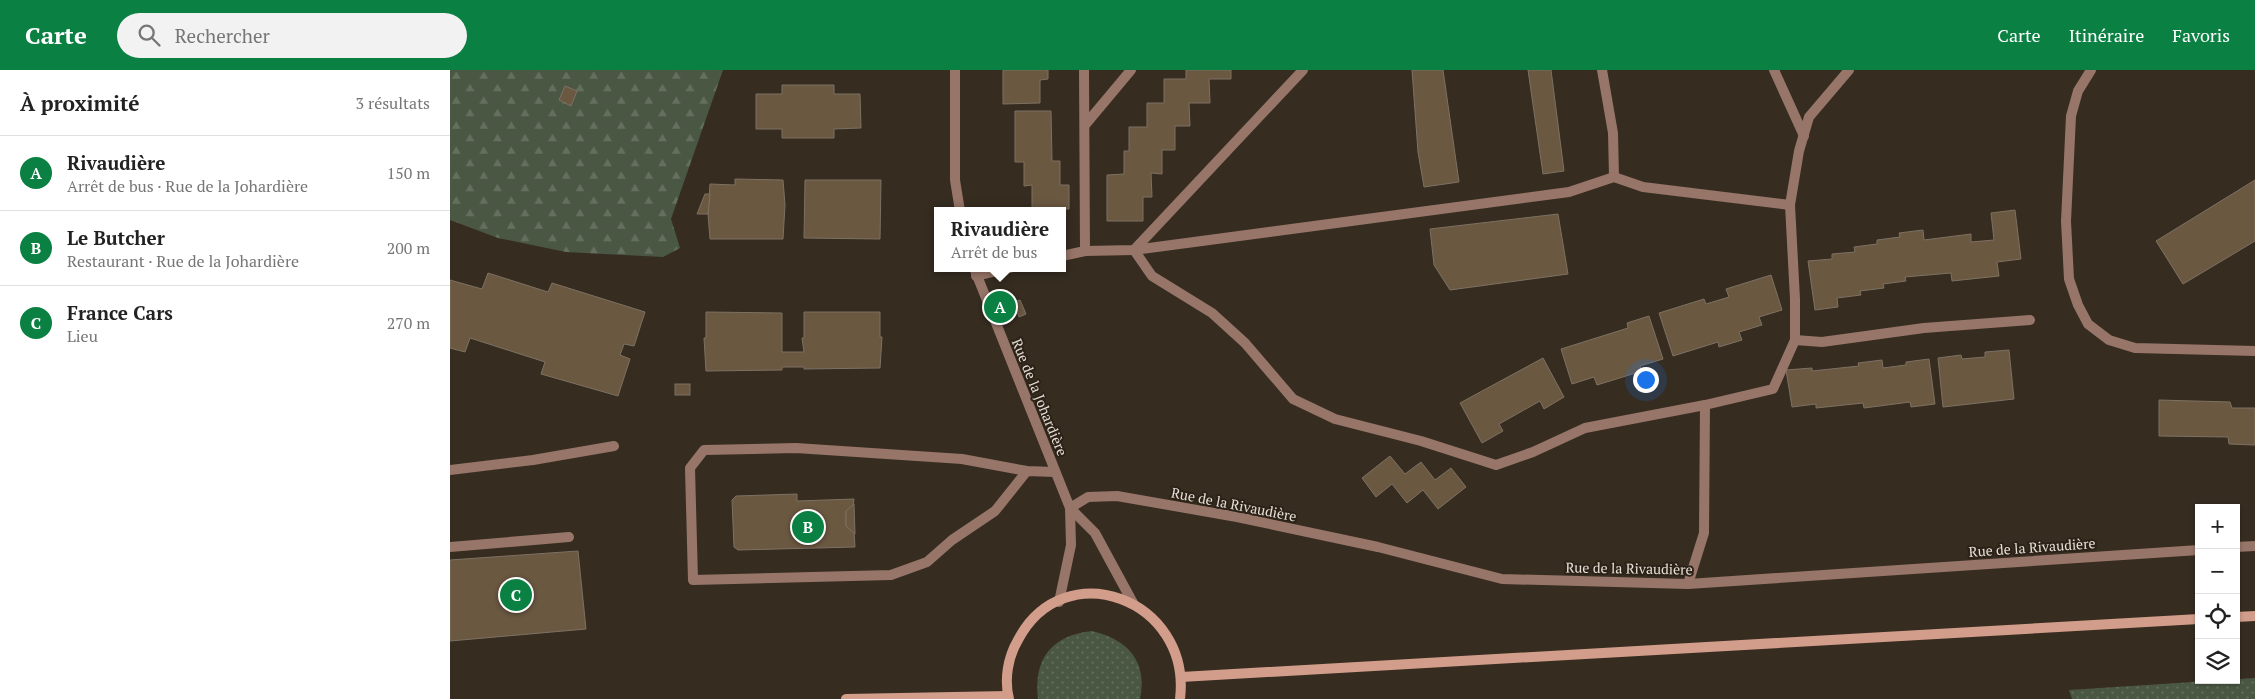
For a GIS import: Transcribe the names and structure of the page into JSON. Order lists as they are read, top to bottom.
{
  "streets": {
    "street": ["Rue de la Johardière", "Rue de la Rivaudière"]
  },
  "crossings": [
    ["Rue de la Johardière", "Rue de la Rivaudière"]
  ],
  "page": {
    "header": "Carte",
    "search": "Rechercher",
    "nav": ["Carte", "Itinéraire", "Favoris"],
    "heading": ["À proximité", "3 résultats"],
    "list": [
      {
        "mark": "A",
        "name": "Rivaudière",
        "note": "Arrêt de bus · Rue de la Johardière",
        "value": "150 m"
      },
      {
        "mark": "B",
        "name": "Le Butcher",
        "note": "Restaurant · Rue de la Johardière",
        "value": "200 m"
      },
      {
        "mark": "C",
        "name": "France Cars",
        "note": "Lieu",
        "value": "270 m"
      }
    ],
    "popup": ["Rivaudière", "Arrêt de bus"],
    "pins": ["A", "B", "C"],
    "map_buttons": ["+", "−"]
  }
}
